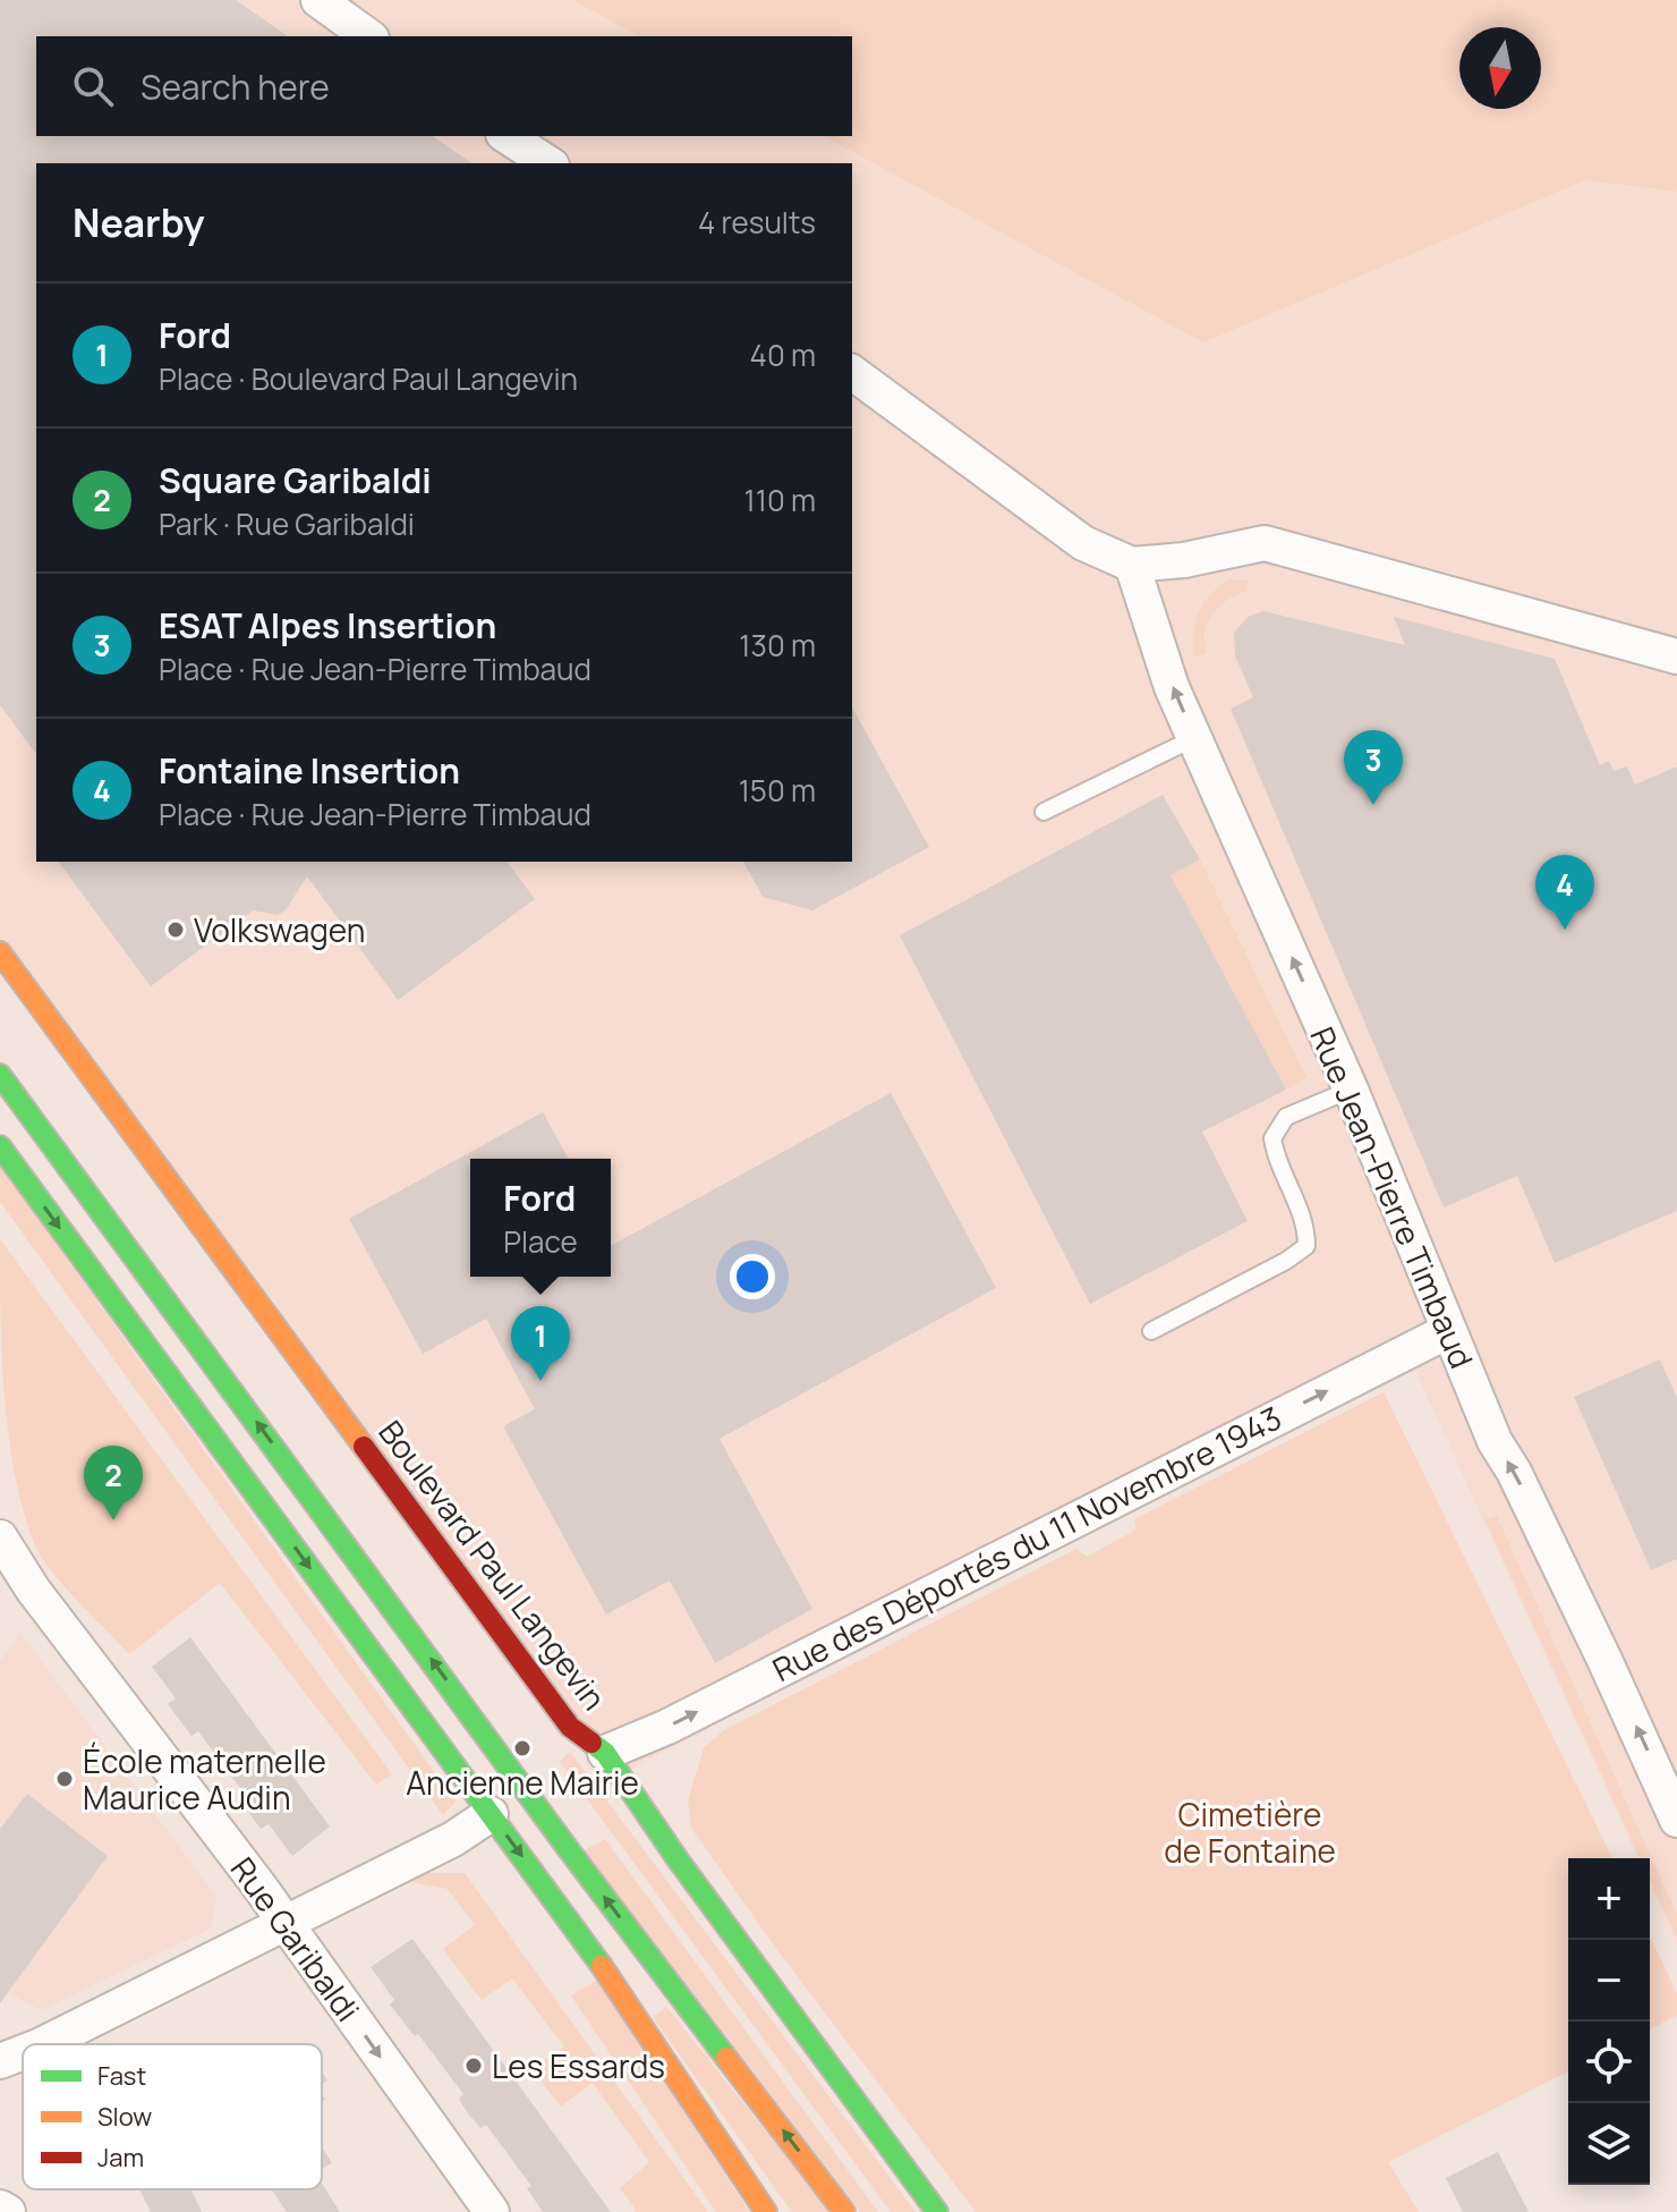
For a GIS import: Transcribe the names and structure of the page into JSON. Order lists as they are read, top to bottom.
{
  "streets": {
    "main road": ["Boulevard Paul Langevin"],
    "street": ["Rue Jean-Pierre Timbaud", "Rue des Déportés du 11 Novembre 1943", "Rue Garibaldi"]
  },
  "crossings": [
    ["Rue Jean-Pierre Timbaud", "Rue des Déportés du 11 Novembre 1943"],
    ["Rue des Déportés du 11 Novembre 1943", "Boulevard Paul Langevin"]
  ],
  "one_way": ["Rue Jean-Pierre Timbaud", "Rue des Déportés du 11 Novembre 1943", "Rue Garibaldi"],
  "parks": ["Cimetière de Fontaine"],
  "places": [
    "Volkswagen",
    "Ancienne Mairie",
    "École maternelle Maurice Audin",
    "Les Essards"
  ],
  "legend": ["Fast", "Slow", "Jam"],
  "north": "bottom",
  "page": {
    "search": "Search here",
    "heading": ["Nearby", "4 results"],
    "list": [
      {
        "mark": "1",
        "name": "Ford",
        "note": "Place · Boulevard Paul Langevin",
        "value": "40 m"
      },
      {
        "mark": "2",
        "name": "Square Garibaldi",
        "note": "Park · Rue Garibaldi",
        "value": "110 m"
      },
      {
        "mark": "3",
        "name": "ESAT Alpes Insertion",
        "note": "Place · Rue Jean-Pierre Timbaud",
        "value": "130 m"
      },
      {
        "mark": "4",
        "name": "Fontaine Insertion",
        "note": "Place · Rue Jean-Pierre Timbaud",
        "value": "150 m"
      }
    ],
    "pins": [
      "3",
      "4",
      "1",
      "2"
    ],
    "popup": ["Ford", "Place"],
    "map_buttons": ["+", "−"]
  }
}
